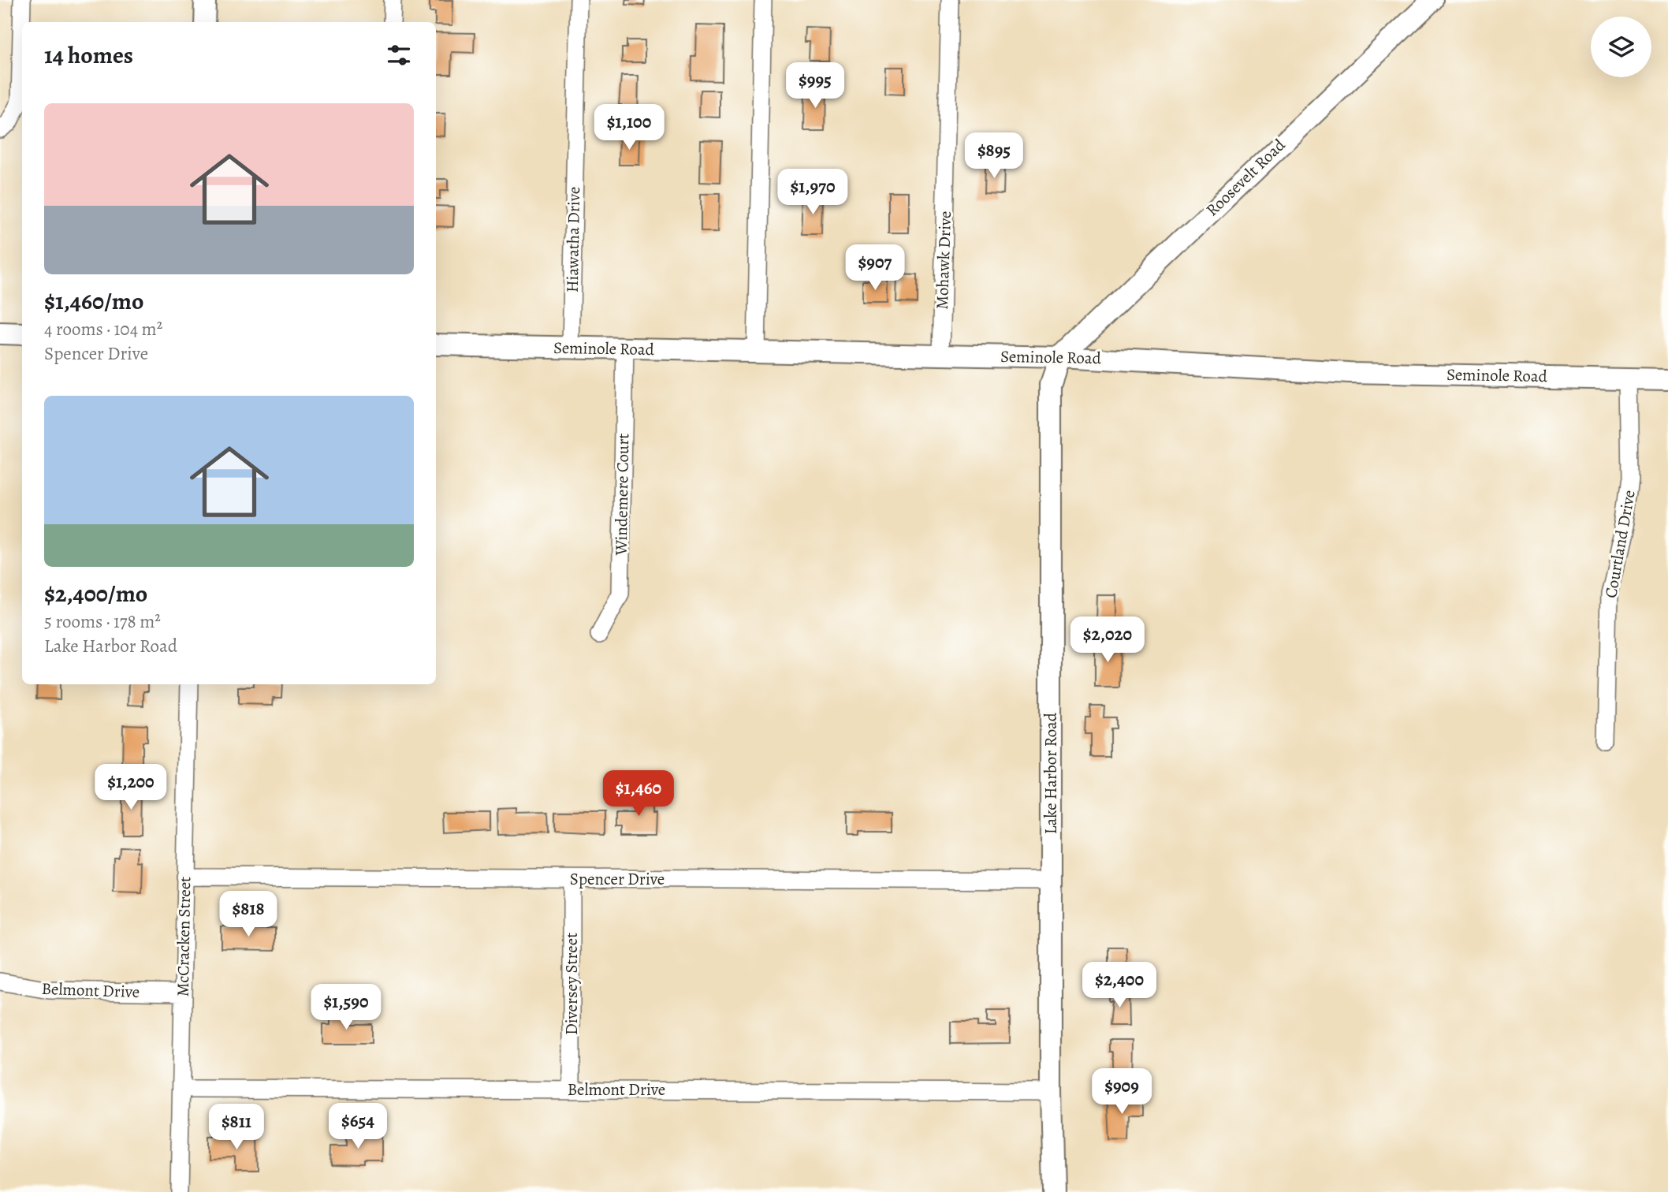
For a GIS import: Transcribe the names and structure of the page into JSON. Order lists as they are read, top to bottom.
{
  "streets": {
    "street": [
      "Roosevelt Road",
      "Hiawatha Drive",
      "Mohawk Drive",
      "Seminole Road",
      "Windemere Court",
      "Courtland Drive",
      "Lake Harbor Road",
      "Spencer Drive",
      "McCracken Street",
      "Diversey Street",
      "Belmont Drive"
    ]
  },
  "crossings": [
    ["Roosevelt Road", "Seminole Road"],
    ["Roosevelt Road", "Lake Harbor Road"],
    ["Hiawatha Drive", "Seminole Road"],
    ["Mohawk Drive", "Seminole Road"],
    ["Seminole Road", "Windemere Court"],
    ["Seminole Road", "Courtland Drive"],
    ["Seminole Road", "Lake Harbor Road"],
    ["Lake Harbor Road", "Spencer Drive"],
    ["Lake Harbor Road", "Belmont Drive"],
    ["Spencer Drive", "McCracken Street"],
    ["Spencer Drive", "Diversey Street"],
    ["McCracken Street", "Belmont Drive"],
    ["Diversey Street", "Belmont Drive"]
  ],
  "page": {
    "heading": "14 homes",
    "price": [
      "$995",
      "$1,100",
      "$895",
      "$1,970",
      "$907",
      "$2,020",
      "$1,200",
      "$1,460",
      "$818",
      "$2,400",
      "$1,590",
      "$909",
      "$654",
      "$811"
    ],
    "list": [
      {
        "name": "$1,460/mo",
        "note": "4 rooms · 104 m² · Spencer Drive"
      },
      {
        "name": "$2,400/mo",
        "note": "5 rooms · 178 m² · Lake Harbor Road"
      }
    ]
  }
}
